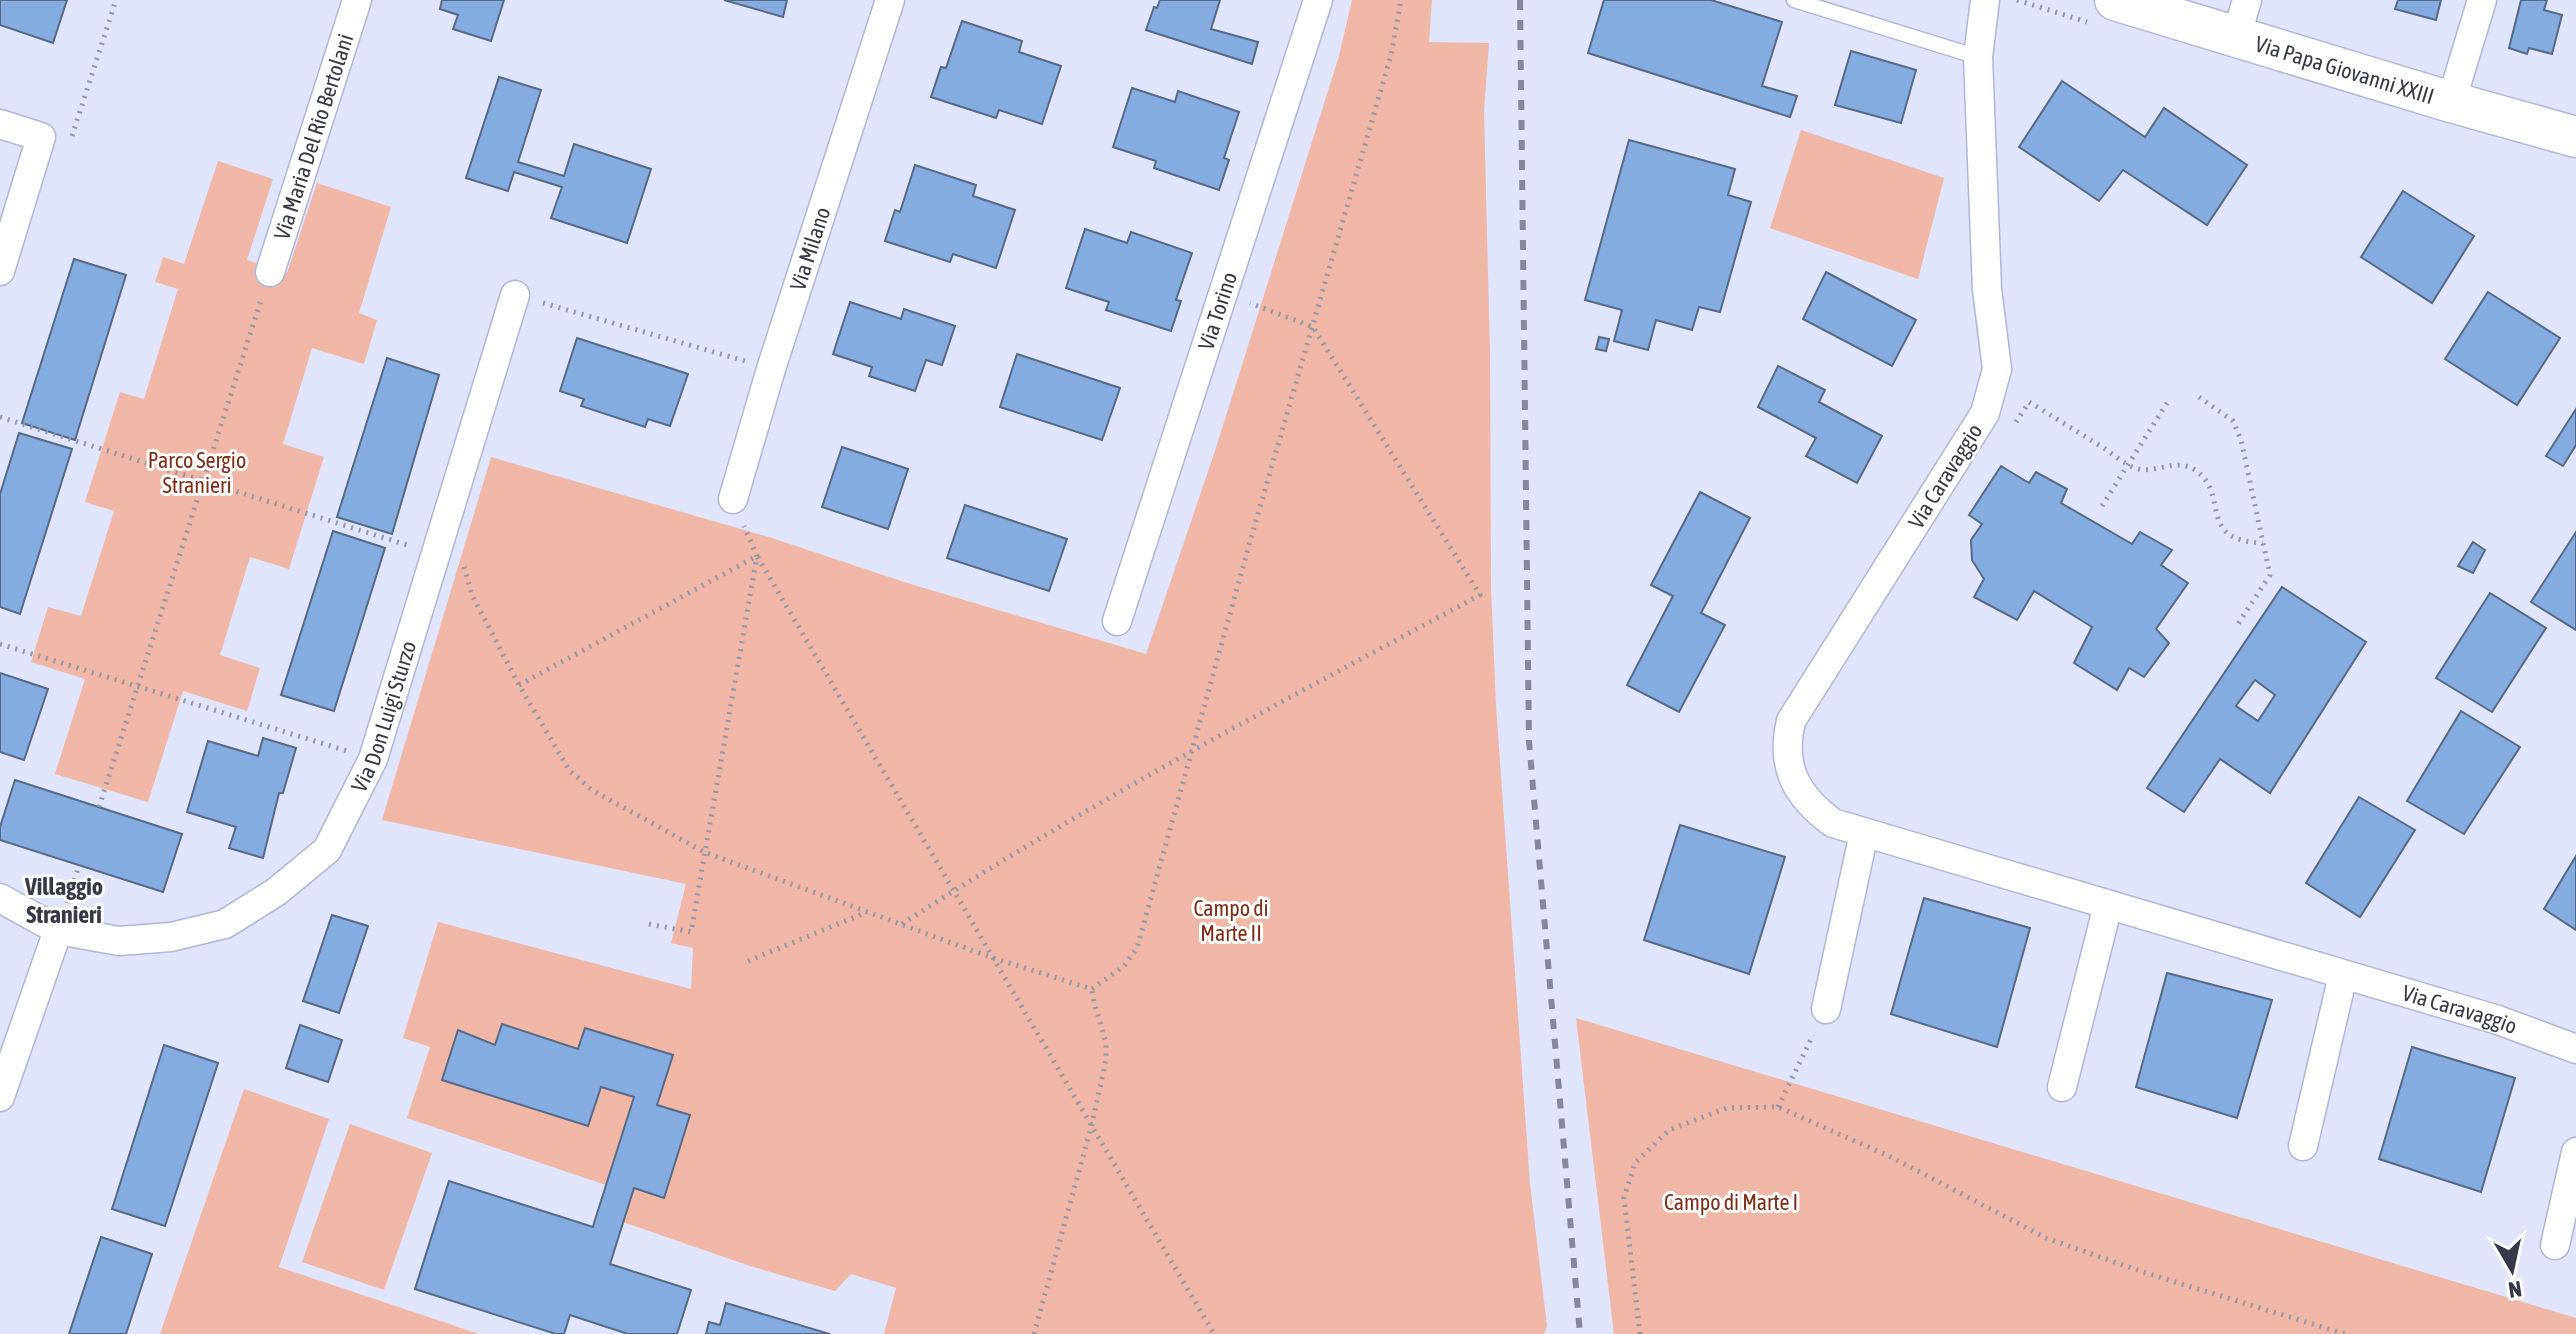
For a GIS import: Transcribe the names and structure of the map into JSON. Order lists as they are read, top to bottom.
{
  "streets": {
    "main road": ["Via Papa Giovanni XXIII"],
    "street": [
      "Via Maria Del Rio Bertolani",
      "Via Milano",
      "Via Torino",
      "Via Caravaggio",
      "Via Don Luigi Sturzo"
    ]
  },
  "districts": ["Villaggio Stranieri"],
  "parks": ["Parco Sergio Stranieri", "Campo di Marte II", "Campo di Marte I"],
  "north": "bottom"
}
